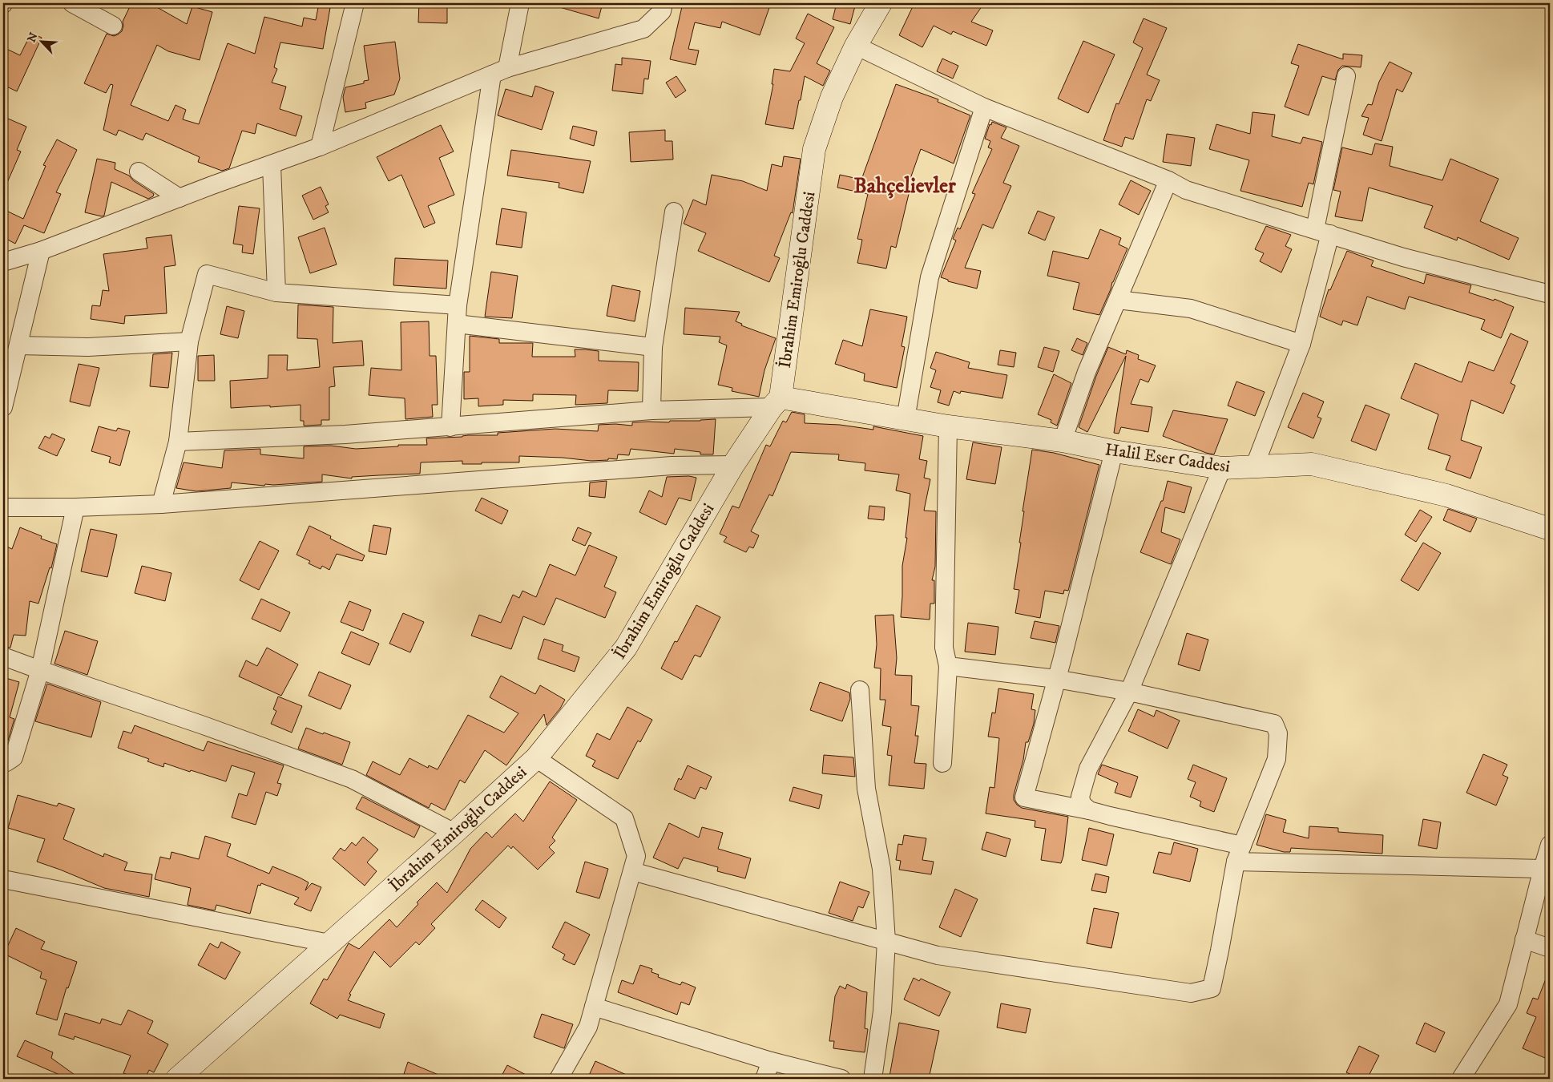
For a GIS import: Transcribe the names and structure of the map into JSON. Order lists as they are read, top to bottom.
{
  "streets": {
    "street": ["İbrahim Emiroğlu Caddesi", "Halil Eser Caddesi"]
  },
  "crossings": [
    ["İbrahim Emiroğlu Caddesi", "Halil Eser Caddesi"]
  ],
  "districts": ["Bahçelievler"],
  "north": "top left"
}
